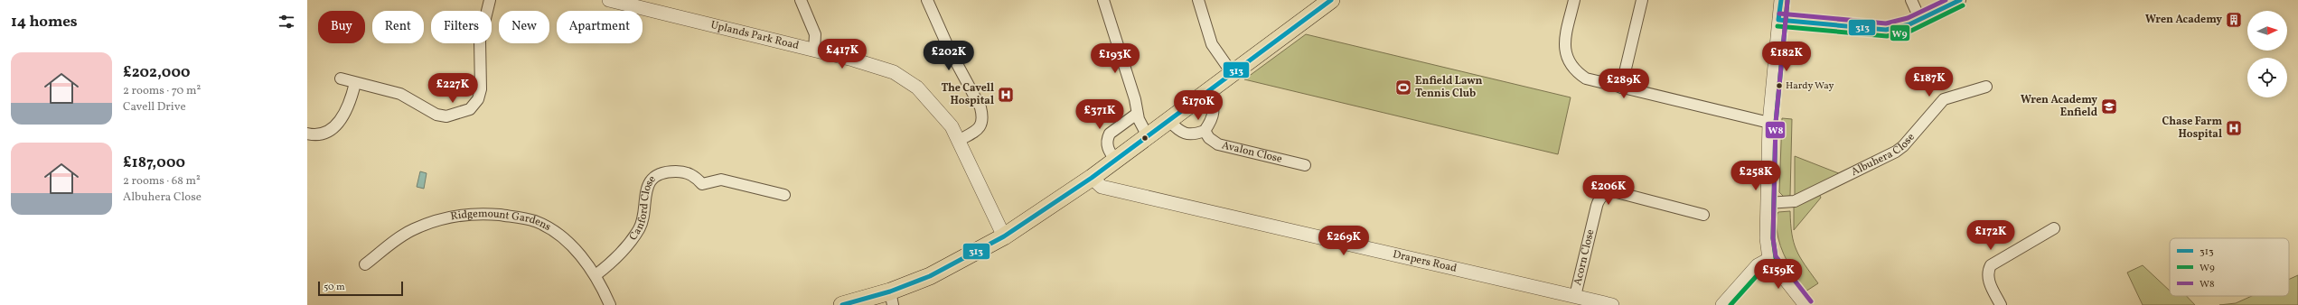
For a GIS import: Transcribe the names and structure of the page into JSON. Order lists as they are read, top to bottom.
{
  "streets": {
    "street": [
      "Uplands Park Road",
      "Avalon Close",
      "Albuhera Close",
      "Canford Close",
      "Ridgemount Gardens",
      "Acorn Close",
      "Drapers Road"
    ]
  },
  "crossings": [
    ["Canford Close", "Ridgemount Gardens"],
    ["Acorn Close", "Drapers Road"]
  ],
  "places": {
    "building": ["Wren Academy"],
    "other": ["Hardy Way"],
    "sports": ["Enfield Lawn Tennis Club"],
    "hospital": ["The Cavell Hospital", "Chase Farm Hospital"],
    "school or university": ["Wren Academy Enfield"]
  },
  "lines": ["transit line 313", "transit line W8", "transit line W9"],
  "legend": ["313", "W9", "W8"],
  "scale_bar": "50 m",
  "north": "right",
  "page": {
    "heading": "14 homes",
    "chip": [
      "Buy",
      "Rent",
      "Filters",
      "New",
      "Apartment"
    ],
    "price": [
      "£417K",
      "£202K",
      "£182K",
      "£193K",
      "£187K",
      "£289K",
      "£227K",
      "£170K",
      "£371K",
      "£258K",
      "£206K",
      "£172K",
      "£269K",
      "£159K"
    ],
    "list": [
      {
        "name": "£202,000",
        "note": "2 rooms · 70 m² · Cavell Drive"
      },
      {
        "name": "£187,000",
        "note": "2 rooms · 68 m² · Albuhera Close"
      }
    ],
    "scale": "50 m"
  }
}
